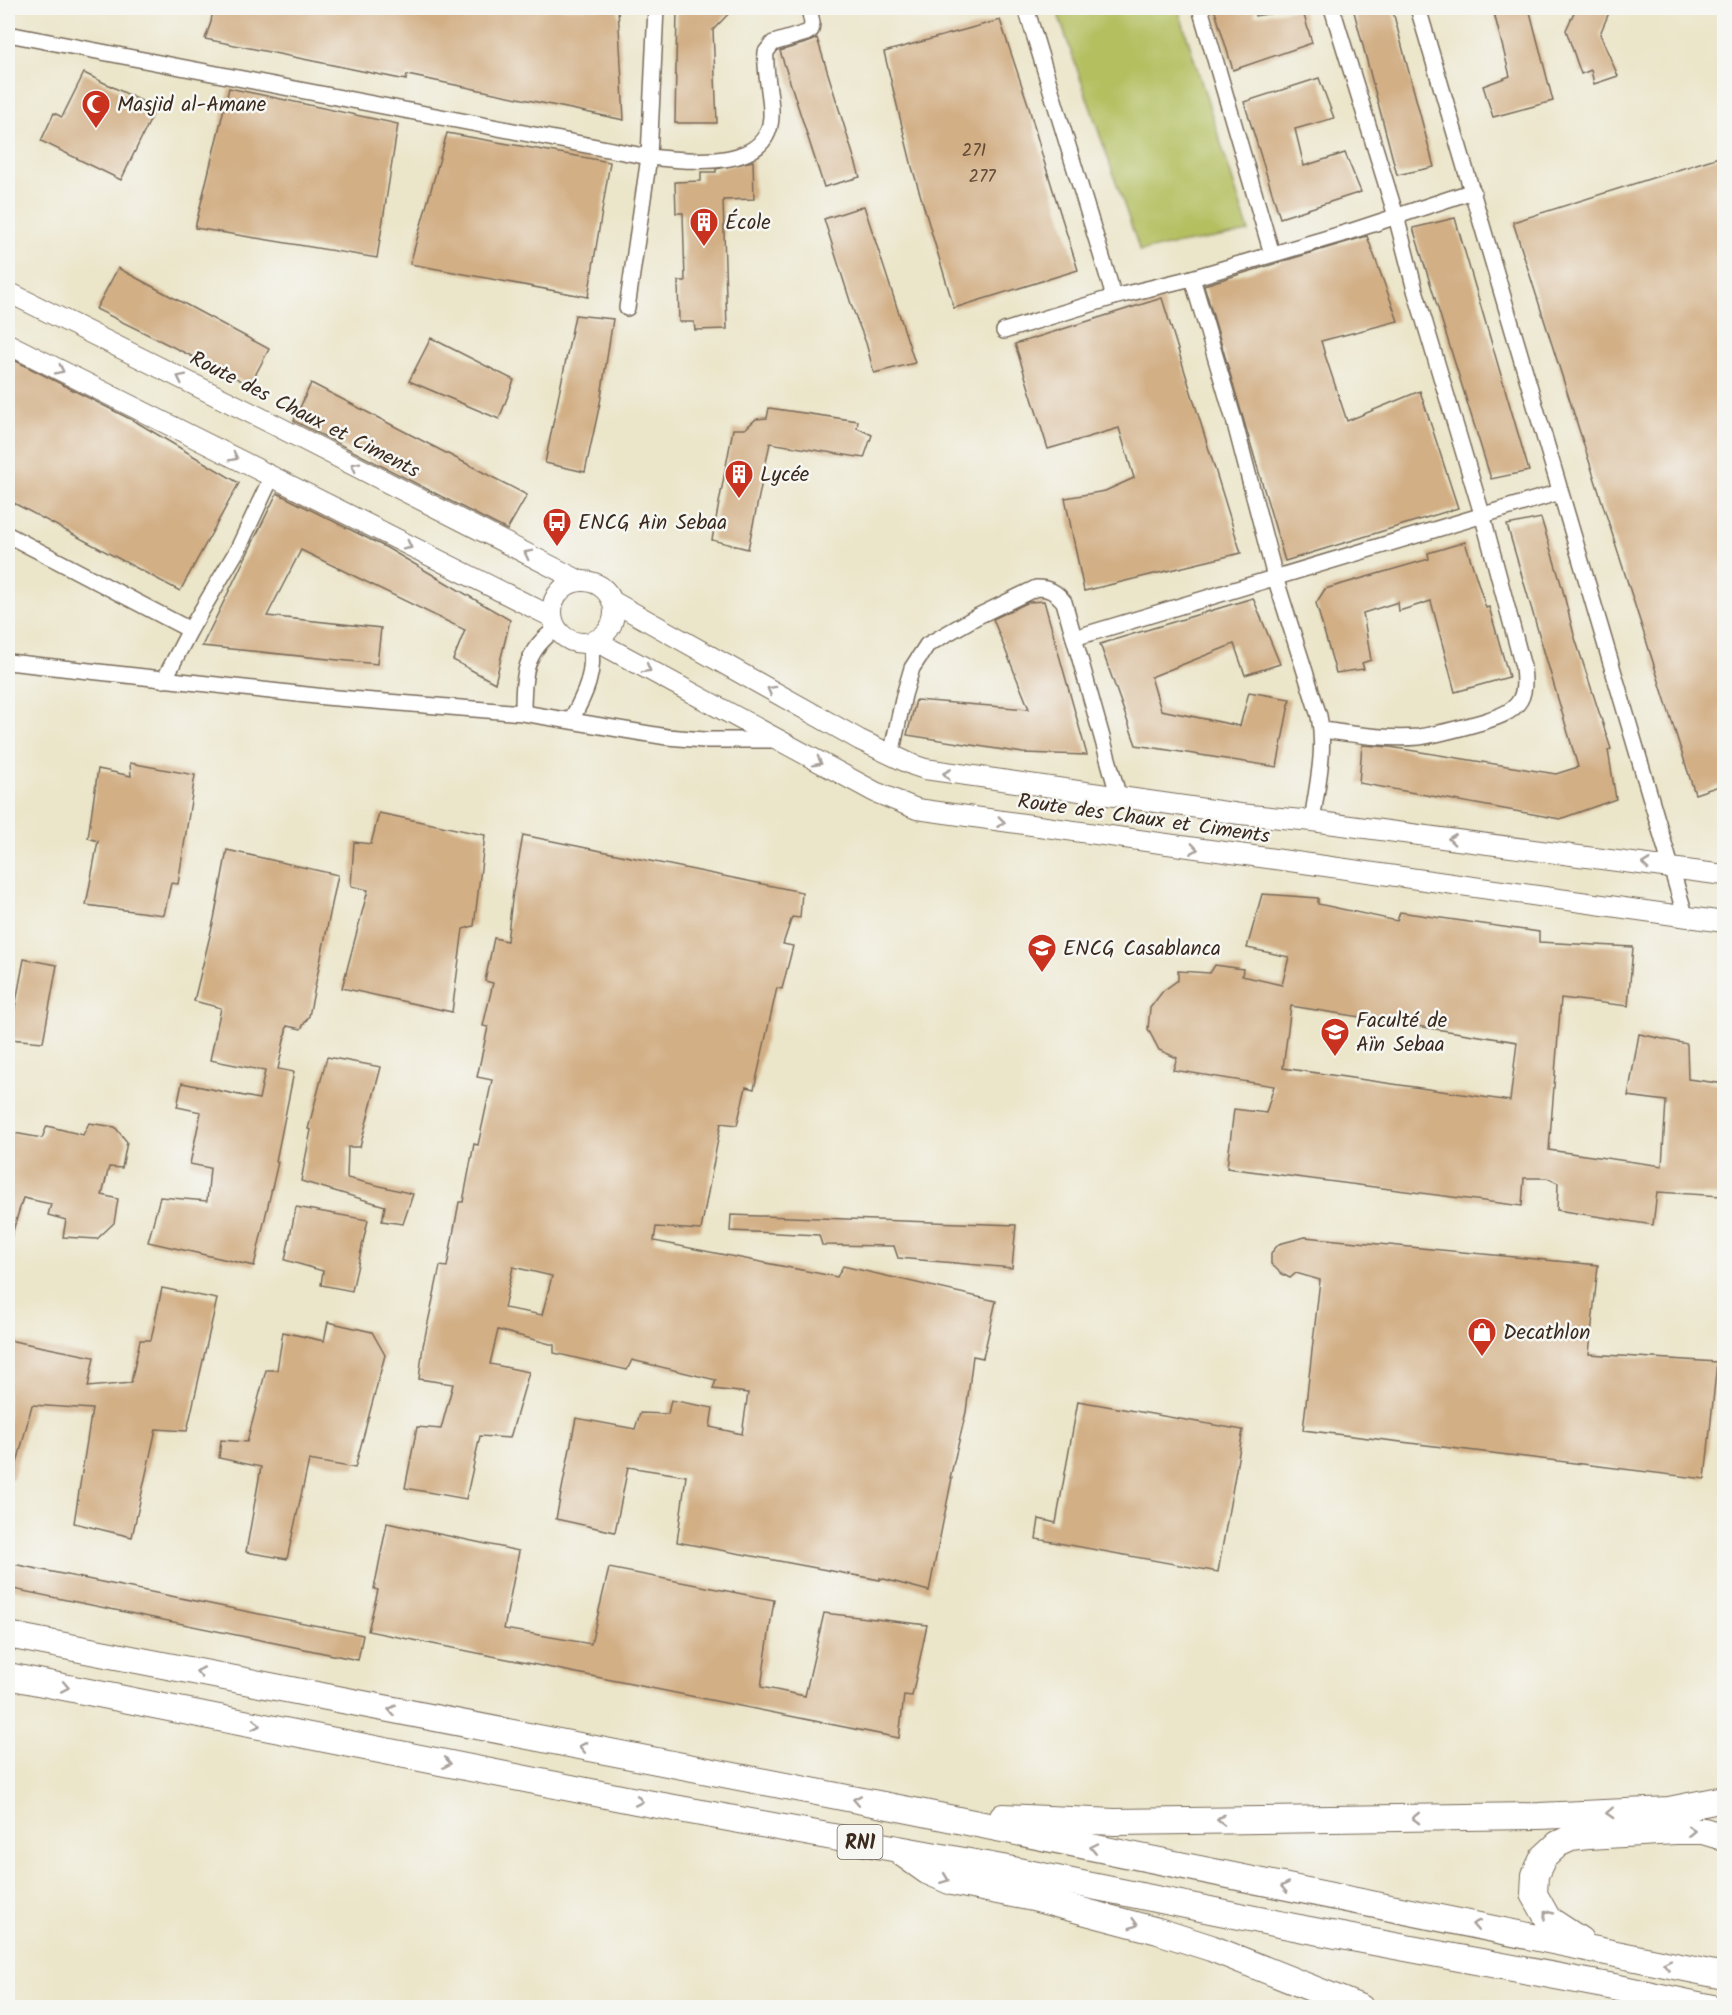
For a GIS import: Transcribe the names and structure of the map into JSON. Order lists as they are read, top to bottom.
{
  "streets": {
    "highway": ["RN1"],
    "street": ["Route des Chaux et Ciments"]
  },
  "places": {
    "mosque": ["Masjid al-Amane"],
    "building": ["École", "Lycée"],
    "bus stop": ["ENCG Ain Sebaa"],
    "school or university": ["ENCG Casablanca", "Faculté de Aïn Sebaa"],
    "shop": ["Decathlon"]
  },
  "house_numbers": ["271", "277"]
}
